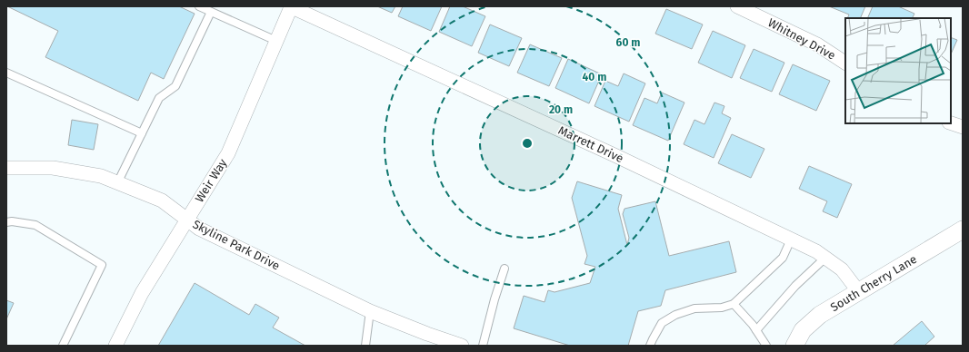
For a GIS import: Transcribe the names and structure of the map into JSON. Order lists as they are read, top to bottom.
{
  "streets": {
    "street": [
      "Whitney Drive",
      "Marrett Drive",
      "Weir Way",
      "Skyline Park Drive",
      "South Cherry Lane"
    ]
  },
  "crossings": [
    ["Marrett Drive", "Weir Way"],
    ["Marrett Drive", "South Cherry Lane"],
    ["Weir Way", "Skyline Park Drive"]
  ],
  "rings": ["60 m", "40 m", "20 m"]
}
